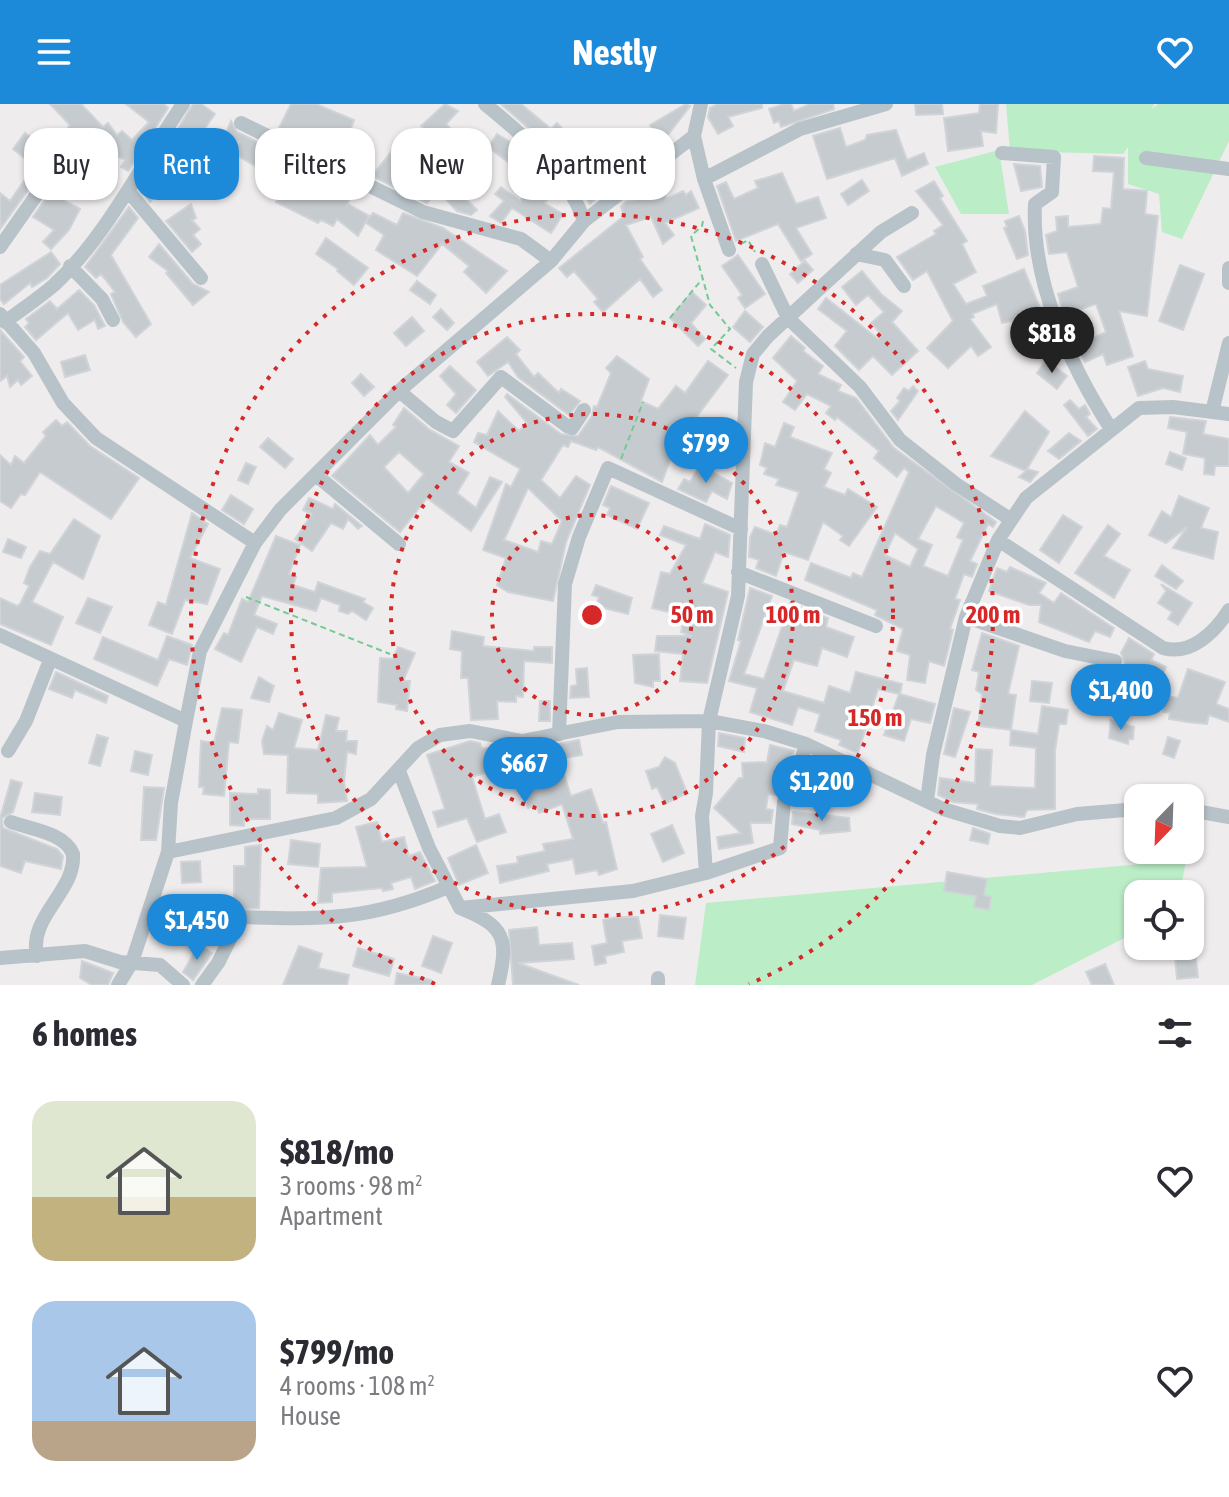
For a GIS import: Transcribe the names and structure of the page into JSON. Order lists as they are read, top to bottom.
{
  "north": "bottom left",
  "page": {
    "header": "Nestly",
    "chip": [
      "Buy",
      "Rent",
      "Filters",
      "New",
      "Apartment"
    ],
    "price": [
      "$818",
      "$799",
      "$1,400",
      "$667",
      "$1,200",
      "$1,450"
    ],
    "heading": "6 homes",
    "list": [
      {
        "name": "$818/mo",
        "note": "3 rooms · 98 m² · Apartment"
      },
      {
        "name": "$799/mo",
        "note": "4 rooms · 108 m² · House"
      }
    ]
  },
  "rings": [
    "50 m",
    "100 m",
    "200 m",
    "150 m"
  ]
}
